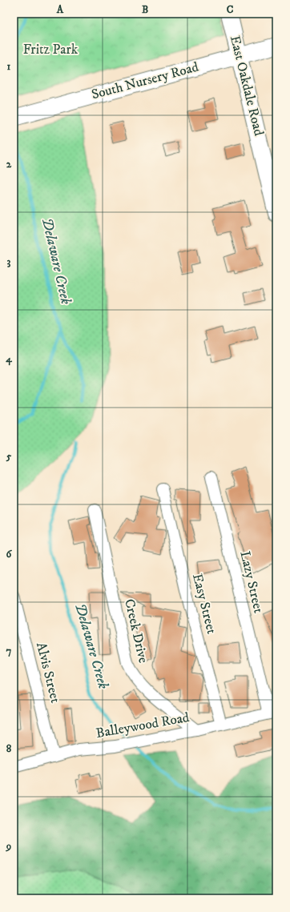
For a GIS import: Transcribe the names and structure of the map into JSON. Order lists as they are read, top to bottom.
{
  "streets": {
    "street": [
      "South Nursery Road",
      "East Oakdale Road",
      "Lazy Street",
      "Easy Street",
      "Creek Drive",
      "Alvis Street",
      "Balleywood Road"
    ]
  },
  "crossings": [
    ["South Nursery Road", "East Oakdale Road"],
    ["Lazy Street", "Balleywood Road"],
    ["Easy Street", "Balleywood Road"],
    ["Creek Drive", "Balleywood Road"],
    ["Alvis Street", "Balleywood Road"]
  ],
  "water": ["Delaware Creek"],
  "parks": ["Fritz Park"],
  "grid": {
    "columns": ["A", "B", "C"],
    "rows": [
      "1",
      "2",
      "3",
      "4",
      "5",
      "6",
      "7",
      "8",
      "9"
    ]
  }
}
